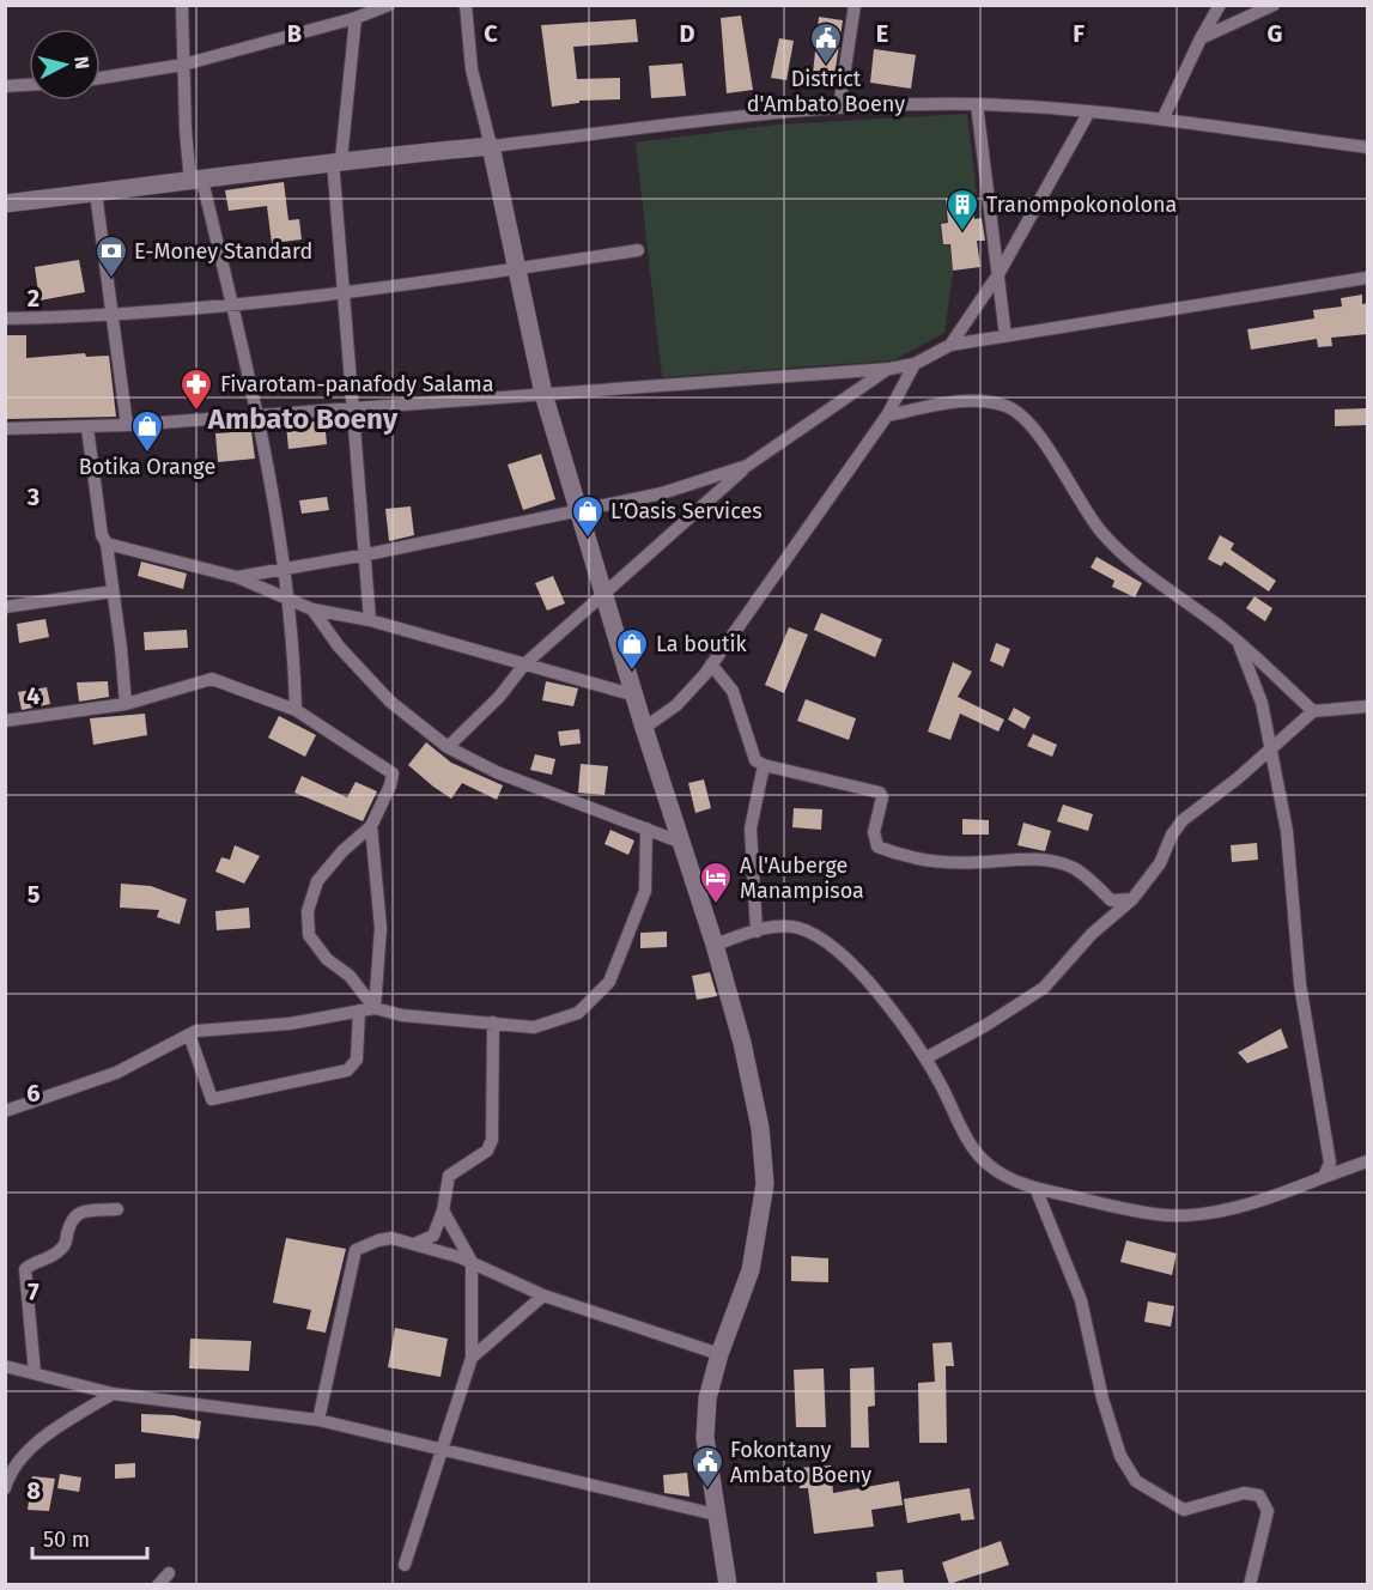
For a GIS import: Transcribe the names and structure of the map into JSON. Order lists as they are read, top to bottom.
{
  "districts": ["Ambato Boeny"],
  "places": {
    "public building": ["District d'Ambato Boeny", "Fokontany Ambato Boeny"],
    "building": ["Tranompokonolona"],
    "bank": ["E-Money Standard"],
    "pharmacy": ["Fivarotam-panafody Salama"],
    "shop": ["Botika Orange", "L'Oasis Services", "La boutik"],
    "hotel": ["A l'Auberge Manampisoa"]
  },
  "scale_bar": "50 m",
  "north": "right",
  "grid": {
    "columns": [
      "B",
      "C",
      "D",
      "E",
      "F",
      "G"
    ],
    "rows": [
      "2",
      "3",
      "4",
      "5",
      "6",
      "7",
      "8"
    ]
  }
}
